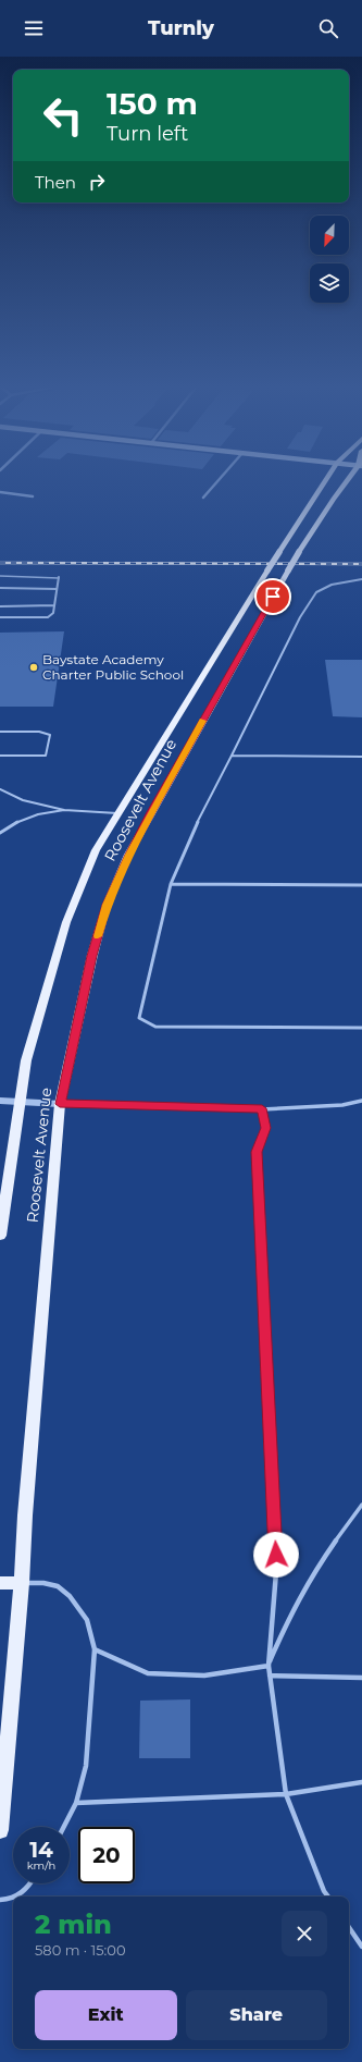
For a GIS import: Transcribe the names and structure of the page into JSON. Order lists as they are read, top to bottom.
{
  "streets": {
    "main road": ["Roosevelt Avenue"]
  },
  "places": ["Baystate Academy Charter Public School"],
  "north": "bottom left",
  "page": {
    "header": "Turnly",
    "turn": ["150 m", "Turn left"],
    "then": "Then",
    "speed": "14 km/h",
    "limit": "20",
    "heading": ["2 min", "580 m · 15:00"],
    "buttons": ["Exit", "Share"]
  }
}
